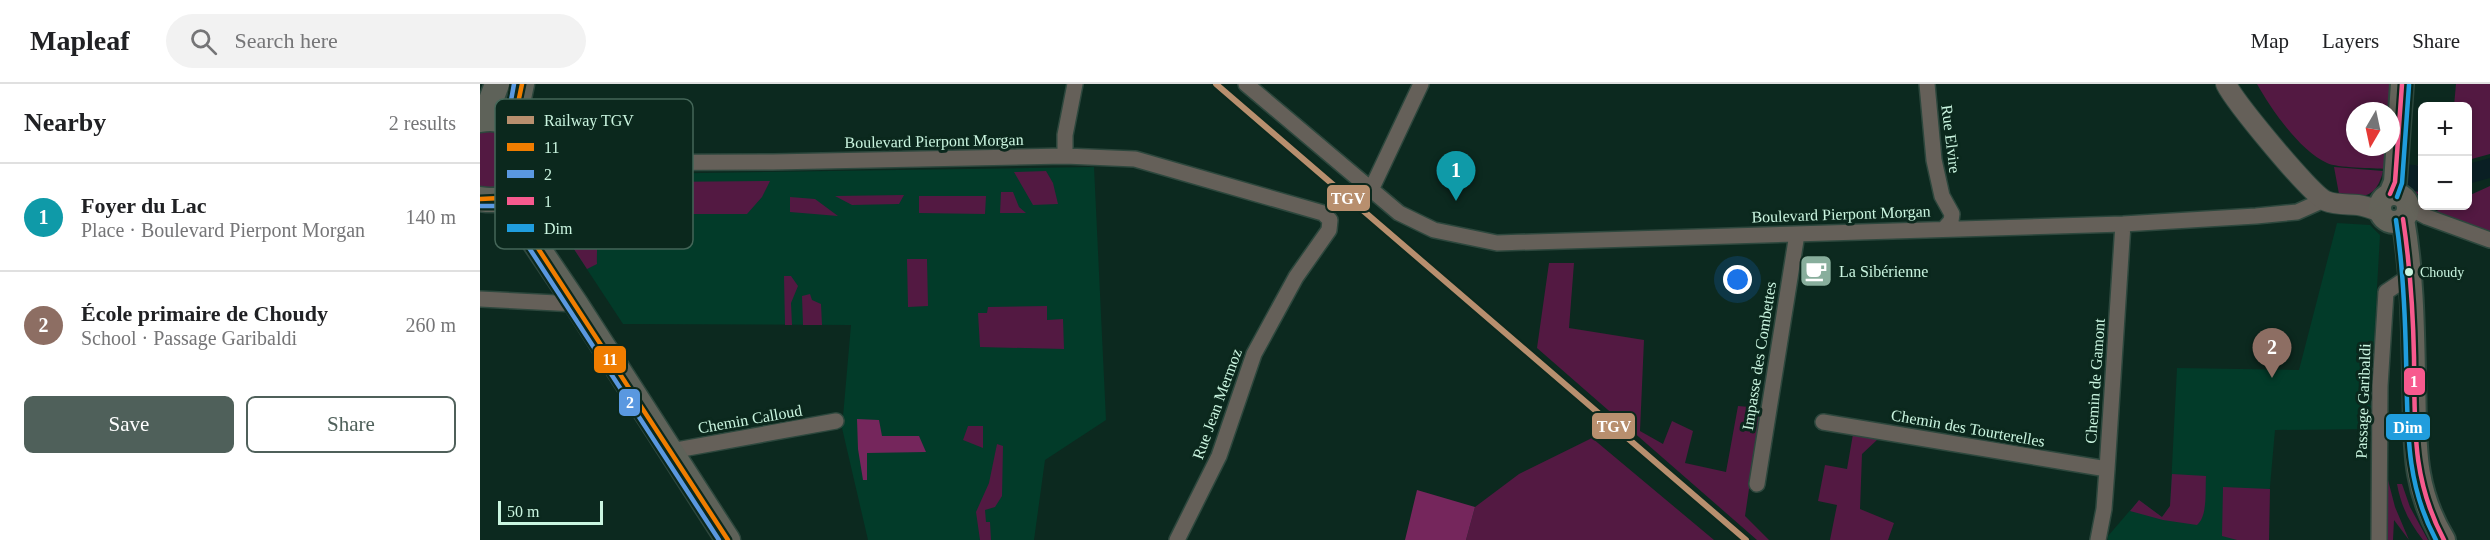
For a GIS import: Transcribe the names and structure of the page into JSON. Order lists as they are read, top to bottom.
{
  "streets": {
    "street": [
      "Rue Elvire",
      "Boulevard Pierpont Morgan",
      "Impasse des Combettes",
      "Chemin de Gamont",
      "Passage Garibaldi",
      "Rue Jean Mermoz",
      "Chemin Calloud",
      "Chemin des Tourterelles"
    ]
  },
  "crossings": [
    ["Rue Elvire", "Boulevard Pierpont Morgan"],
    ["Boulevard Pierpont Morgan", "Impasse des Combettes"],
    ["Boulevard Pierpont Morgan", "Chemin de Gamont"],
    ["Boulevard Pierpont Morgan", "Rue Jean Mermoz"],
    ["Chemin de Gamont", "Chemin des Tourterelles"]
  ],
  "places": {
    "cafe": ["La Sibérienne"],
    "other": ["Choudy"]
  },
  "lines": [
    "rail line TGV",
    "transit line 11",
    "transit line 2",
    "transit line 1",
    "transit line Dim"
  ],
  "legend": [
    "Railway TGV",
    "11",
    "2",
    "1",
    "Dim"
  ],
  "scale_bar": "50 m",
  "north": "bottom",
  "page": {
    "header": "Mapleaf",
    "search": "Search here",
    "nav": ["Map", "Layers", "Share"],
    "heading": ["Nearby", "2 results"],
    "map_buttons": ["+", "−"],
    "pins": ["1", "2"],
    "list": [
      {
        "mark": "1",
        "name": "Foyer du Lac",
        "note": "Place · Boulevard Pierpont Morgan",
        "value": "140 m"
      },
      {
        "mark": "2",
        "name": "École primaire de Choudy",
        "note": "School · Passage Garibaldi",
        "value": "260 m"
      }
    ],
    "buttons": ["Save", "Share"],
    "scale": "50 m"
  }
}
